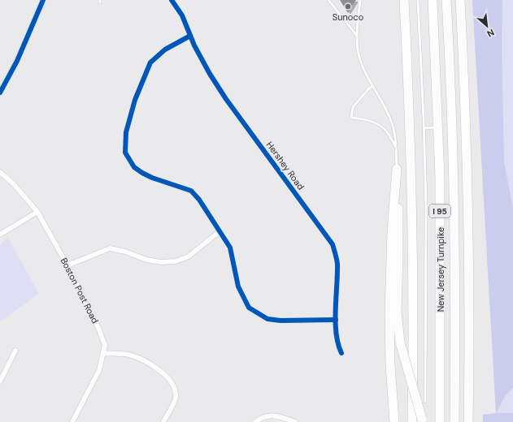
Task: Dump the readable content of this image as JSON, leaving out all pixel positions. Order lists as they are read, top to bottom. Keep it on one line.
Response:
{"streets":{"highway":["I 95","New Jersey Turnpike"],"street":["Hershey Road","Boston Post Road"]},"places":["Sunoco"],"north":"bottom right"}
